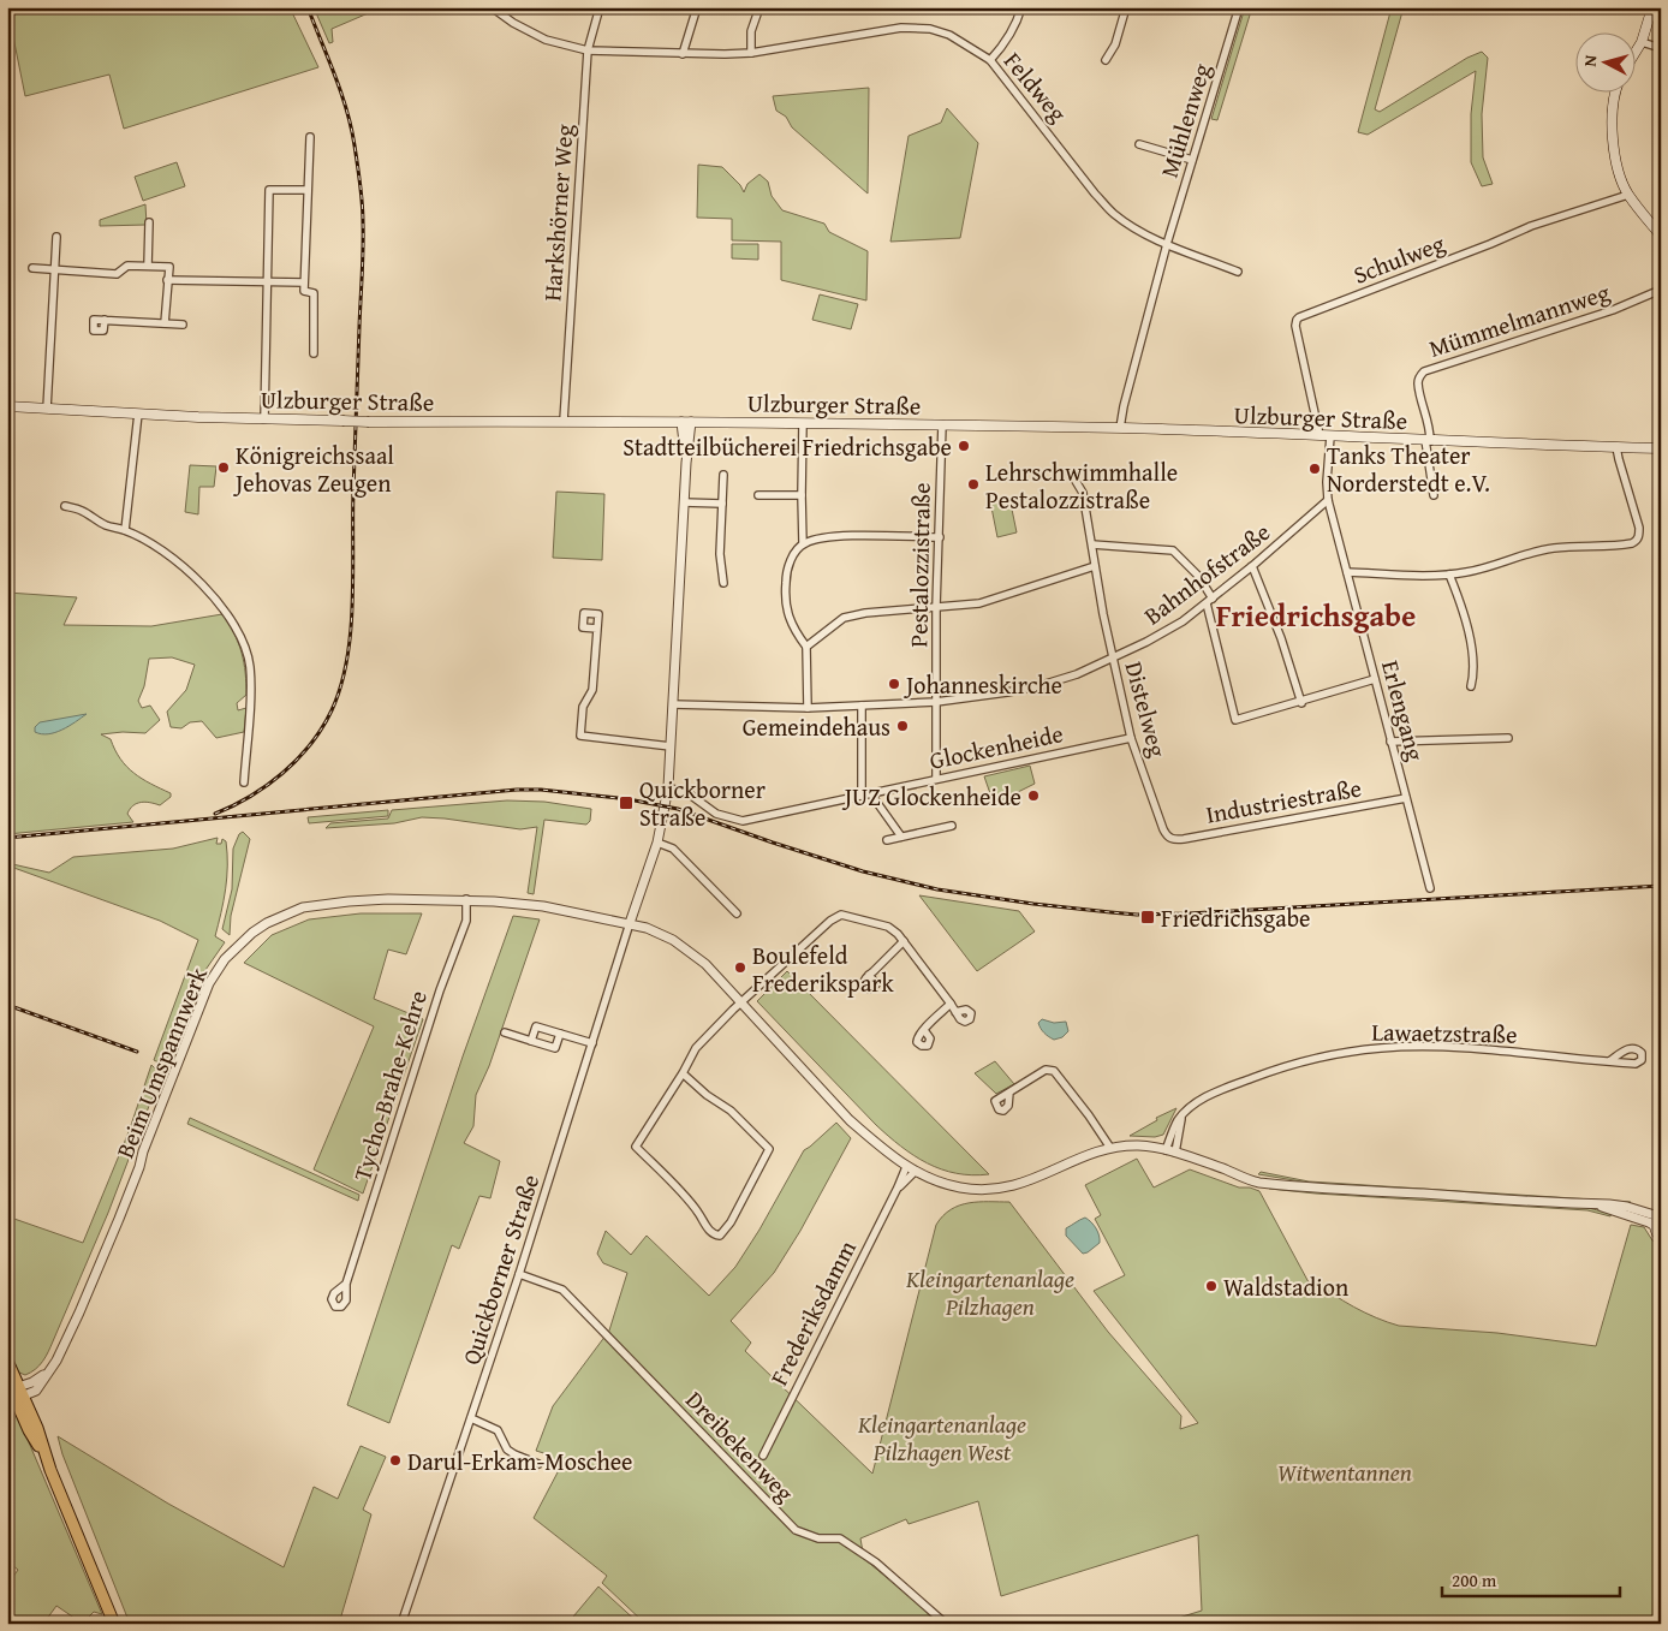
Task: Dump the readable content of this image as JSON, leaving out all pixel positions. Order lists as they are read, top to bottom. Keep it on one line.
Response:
{"streets":{"main road":["Ulzburger Straße"],"street":["Feldweg","Mühlenweg","Harkshörner Weg","Schulweg","Mümmelmannweg","Pestalozzistraße","Bahnhofstraße","Distelweg","Erlengang","Glockenheide","Industriestraße","Lawaetzstraße","Beim Umspannwerk","Tycho-Brahe-Kehre","Quickborner Straße","Frederiksdamm","Dreibekenweg"]},"crossings":[["Feldweg","Mühlenweg"],["Feldweg","Harkshörner Weg"],["Mühlenweg","Ulzburger Straße"],["Harkshörner Weg","Ulzburger Straße"],["Schulweg","Ulzburger Straße"],["Mümmelmannweg","Ulzburger Straße"],["Ulzburger Straße","Pestalozzistraße"],["Ulzburger Straße","Erlengang"],["Ulzburger Straße","Quickborner Straße"],["Pestalozzistraße","Bahnhofstraße"],["Pestalozzistraße","Glockenheide"],["Bahnhofstraße","Distelweg"],["Bahnhofstraße","Erlengang"],["Bahnhofstraße","Quickborner Straße"],["Distelweg","Glockenheide"],["Distelweg","Industriestraße"],["Erlengang","Industriestraße"],["Glockenheide","Quickborner Straße"],["Beim Umspannwerk","Tycho-Brahe-Kehre"],["Beim Umspannwerk","Quickborner Straße"],["Quickborner Straße","Dreibekenweg"]],"districts":["Friedrichsgabe"],"parks":["Kleingartenanlage Pilzhagen","Kleingartenanlage Pilzhagen West","Witwentannen"],"places":{"other":["Stadtteilbücherei Friedrichsgabe","Königreichssaal Jehovas Zeugen","Tanks Theater Norderstedt e.V.","Lehrschwimmhalle Pestalozzistraße","Johanneskirche","Gemeindehaus","JUZ Glockenheide","Boulefeld Frederikspark","Waldstadion","Darul-Erkam-Moschee"],"transit":["Quickborner Straße","Friedrichsgabe"]},"scale_bar":"200 m","north":"left"}
